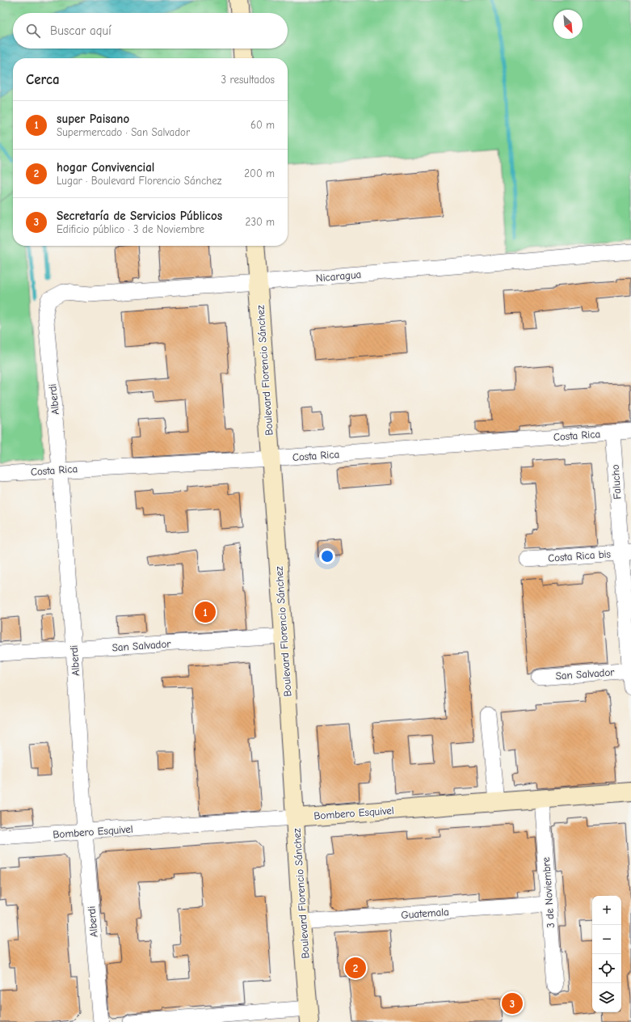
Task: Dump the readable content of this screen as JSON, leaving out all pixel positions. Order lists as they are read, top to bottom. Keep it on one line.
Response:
{"streets":{"main road":["Boulevard Florencio Sánchez","Bombero Esquivel"],"street":["Nicaragua","Alberdi","Costa Rica","Falucho","Costa Rica bis","San Salvador","3 de Noviembre","Guatemala"]},"crossings":[["Nicaragua","Boulevard Florencio Sánchez"],["Nicaragua","Alberdi"],["Boulevard Florencio Sánchez","Costa Rica"],["Boulevard Florencio Sánchez","San Salvador"],["Boulevard Florencio Sánchez","Bombero Esquivel"],["Boulevard Florencio Sánchez","Guatemala"],["Alberdi","Costa Rica"],["Alberdi","San Salvador"],["Alberdi","Bombero Esquivel"],["Costa Rica","Falucho"],["Falucho","Costa Rica bis"],["Falucho","San Salvador"],["Bombero Esquivel","3 de Noviembre"],["3 de Noviembre","Guatemala"]],"north":"bottom right","page":{"search":"Buscar aquí","heading":["Cerca","3 resultados"],"list":[{"mark":"1","name":"super Paisano","note":"Supermercado · San Salvador","value":"60 m"},{"mark":"2","name":"hogar Convivencial","note":"Lugar · Boulevard Florencio Sánchez","value":"200 m"},{"mark":"3","name":"Secretaría de Servicios Públicos","note":"Edificio público · 3 de Noviembre","value":"230 m"}],"pins":["1","2","3"],"map_buttons":["+","−"]}}
